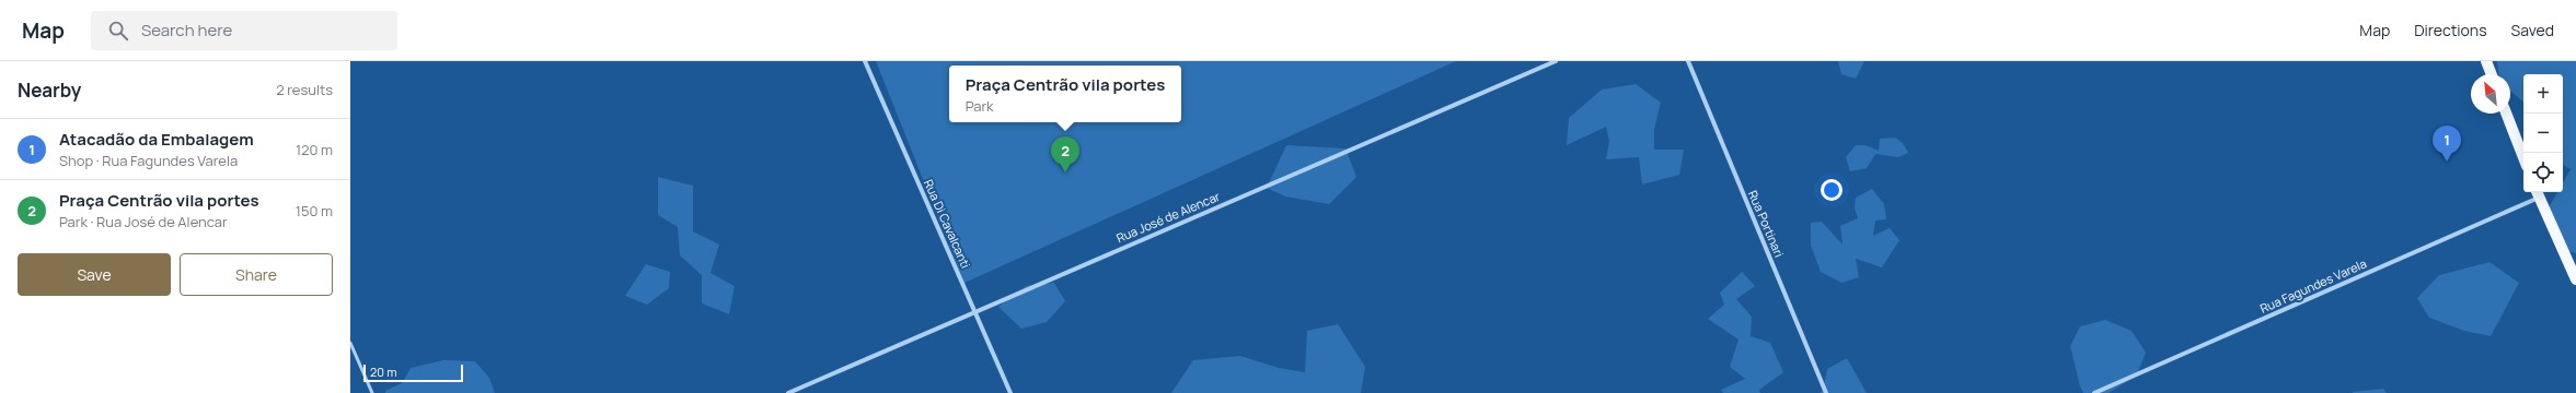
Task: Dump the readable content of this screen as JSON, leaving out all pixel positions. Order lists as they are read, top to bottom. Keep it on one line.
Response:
{"streets":{"street":["Rua José de Alencar","Rua Di Cavalcanti","Rua Portinari","Rua Fagundes Varela"]},"crossings":[["Rua José de Alencar","Rua Di Cavalcanti"]],"scale_bar":"20 m","north":"top left","page":{"header":"Map","search":"Search here","nav":["Map","Directions","Saved"],"heading":["Nearby","2 results"],"popup":["Praça Centrão vila portes","Park"],"map_buttons":["+","−"],"list":[{"mark":"1","name":"Atacadão da Embalagem","note":"Shop · Rua Fagundes Varela","value":"120 m"},{"mark":"2","name":"Praça Centrão vila portes","note":"Park · Rua José de Alencar","value":"150 m"}],"pins":["1","2"],"buttons":["Save","Share"],"scale":"20 m"}}
